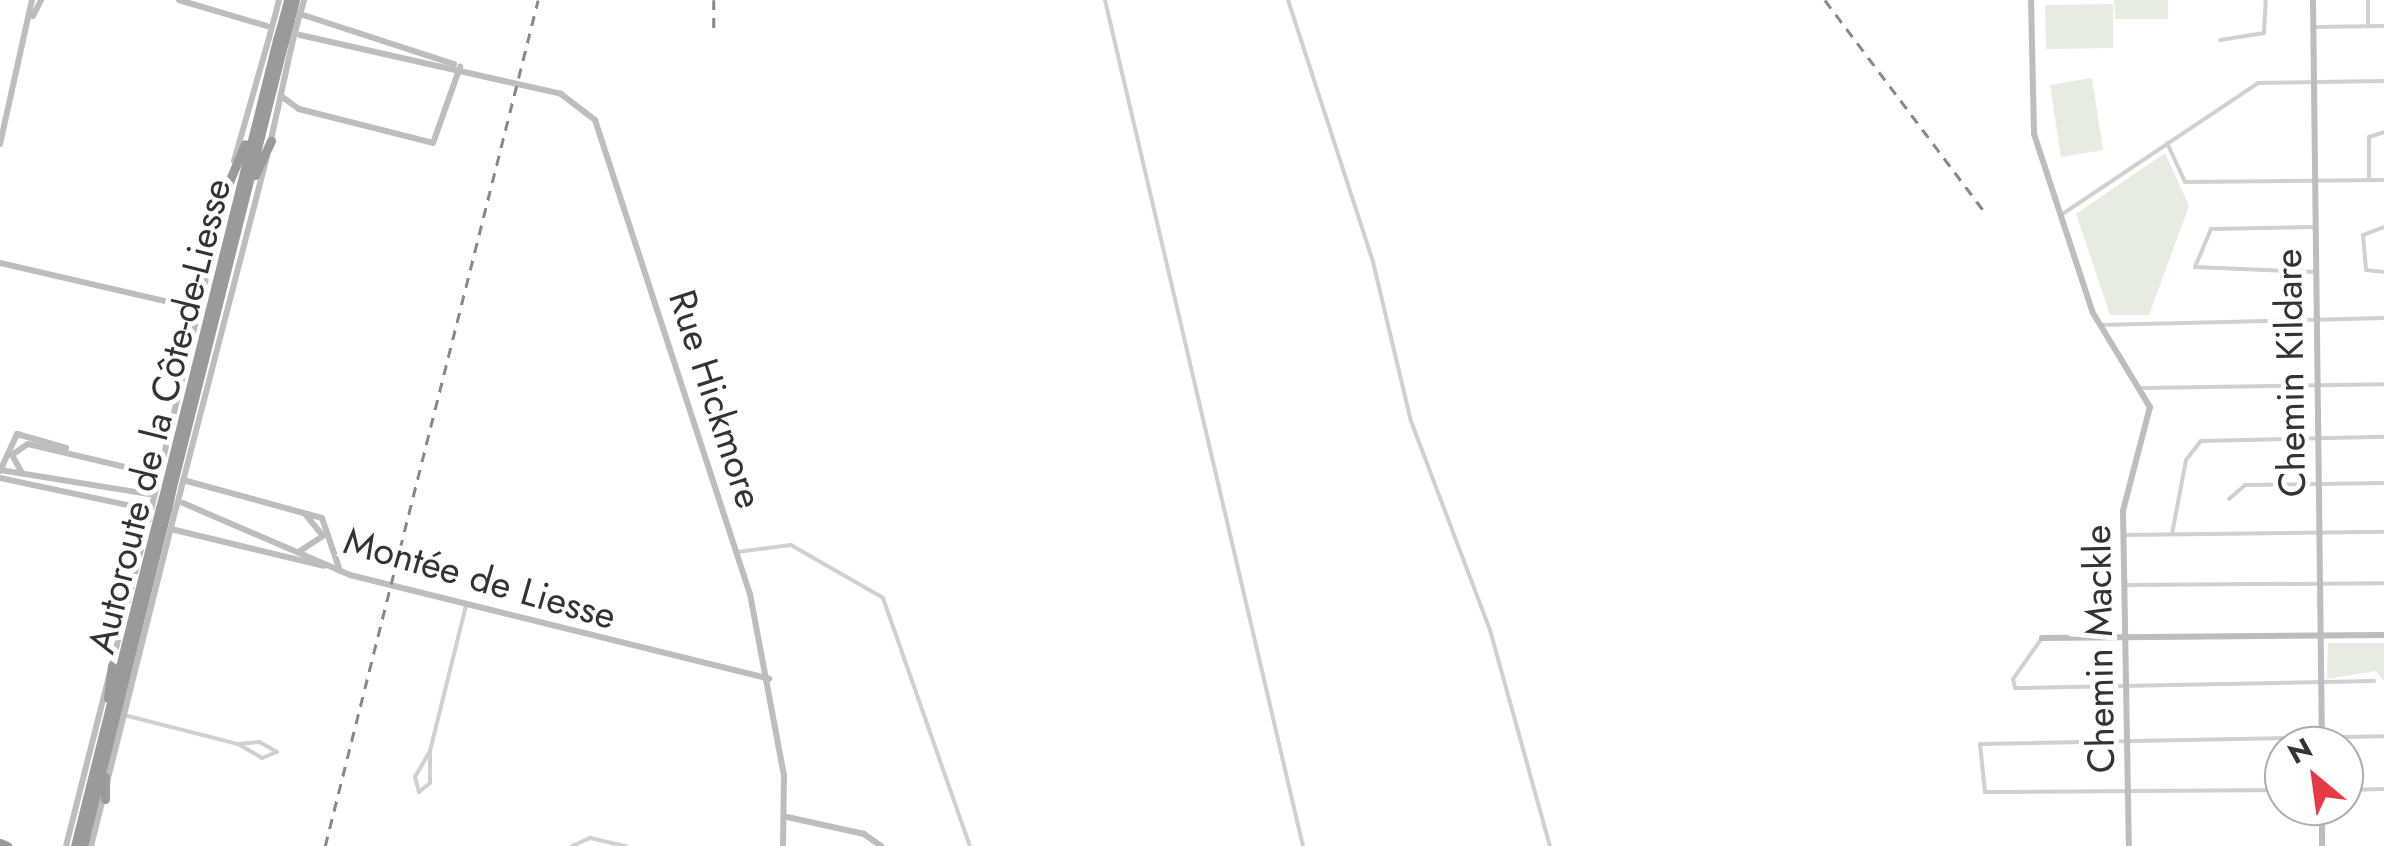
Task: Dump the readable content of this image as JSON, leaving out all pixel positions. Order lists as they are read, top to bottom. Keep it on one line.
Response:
{"streets":{"highway":["Autoroute de la Côte-de-Liesse"],"street":["Chemin Kildare","Rue Hickmore","Montée de Liesse","Chemin Mackle"]},"crossings":[["Rue Hickmore","Montée de Liesse"]],"north":"top left"}
